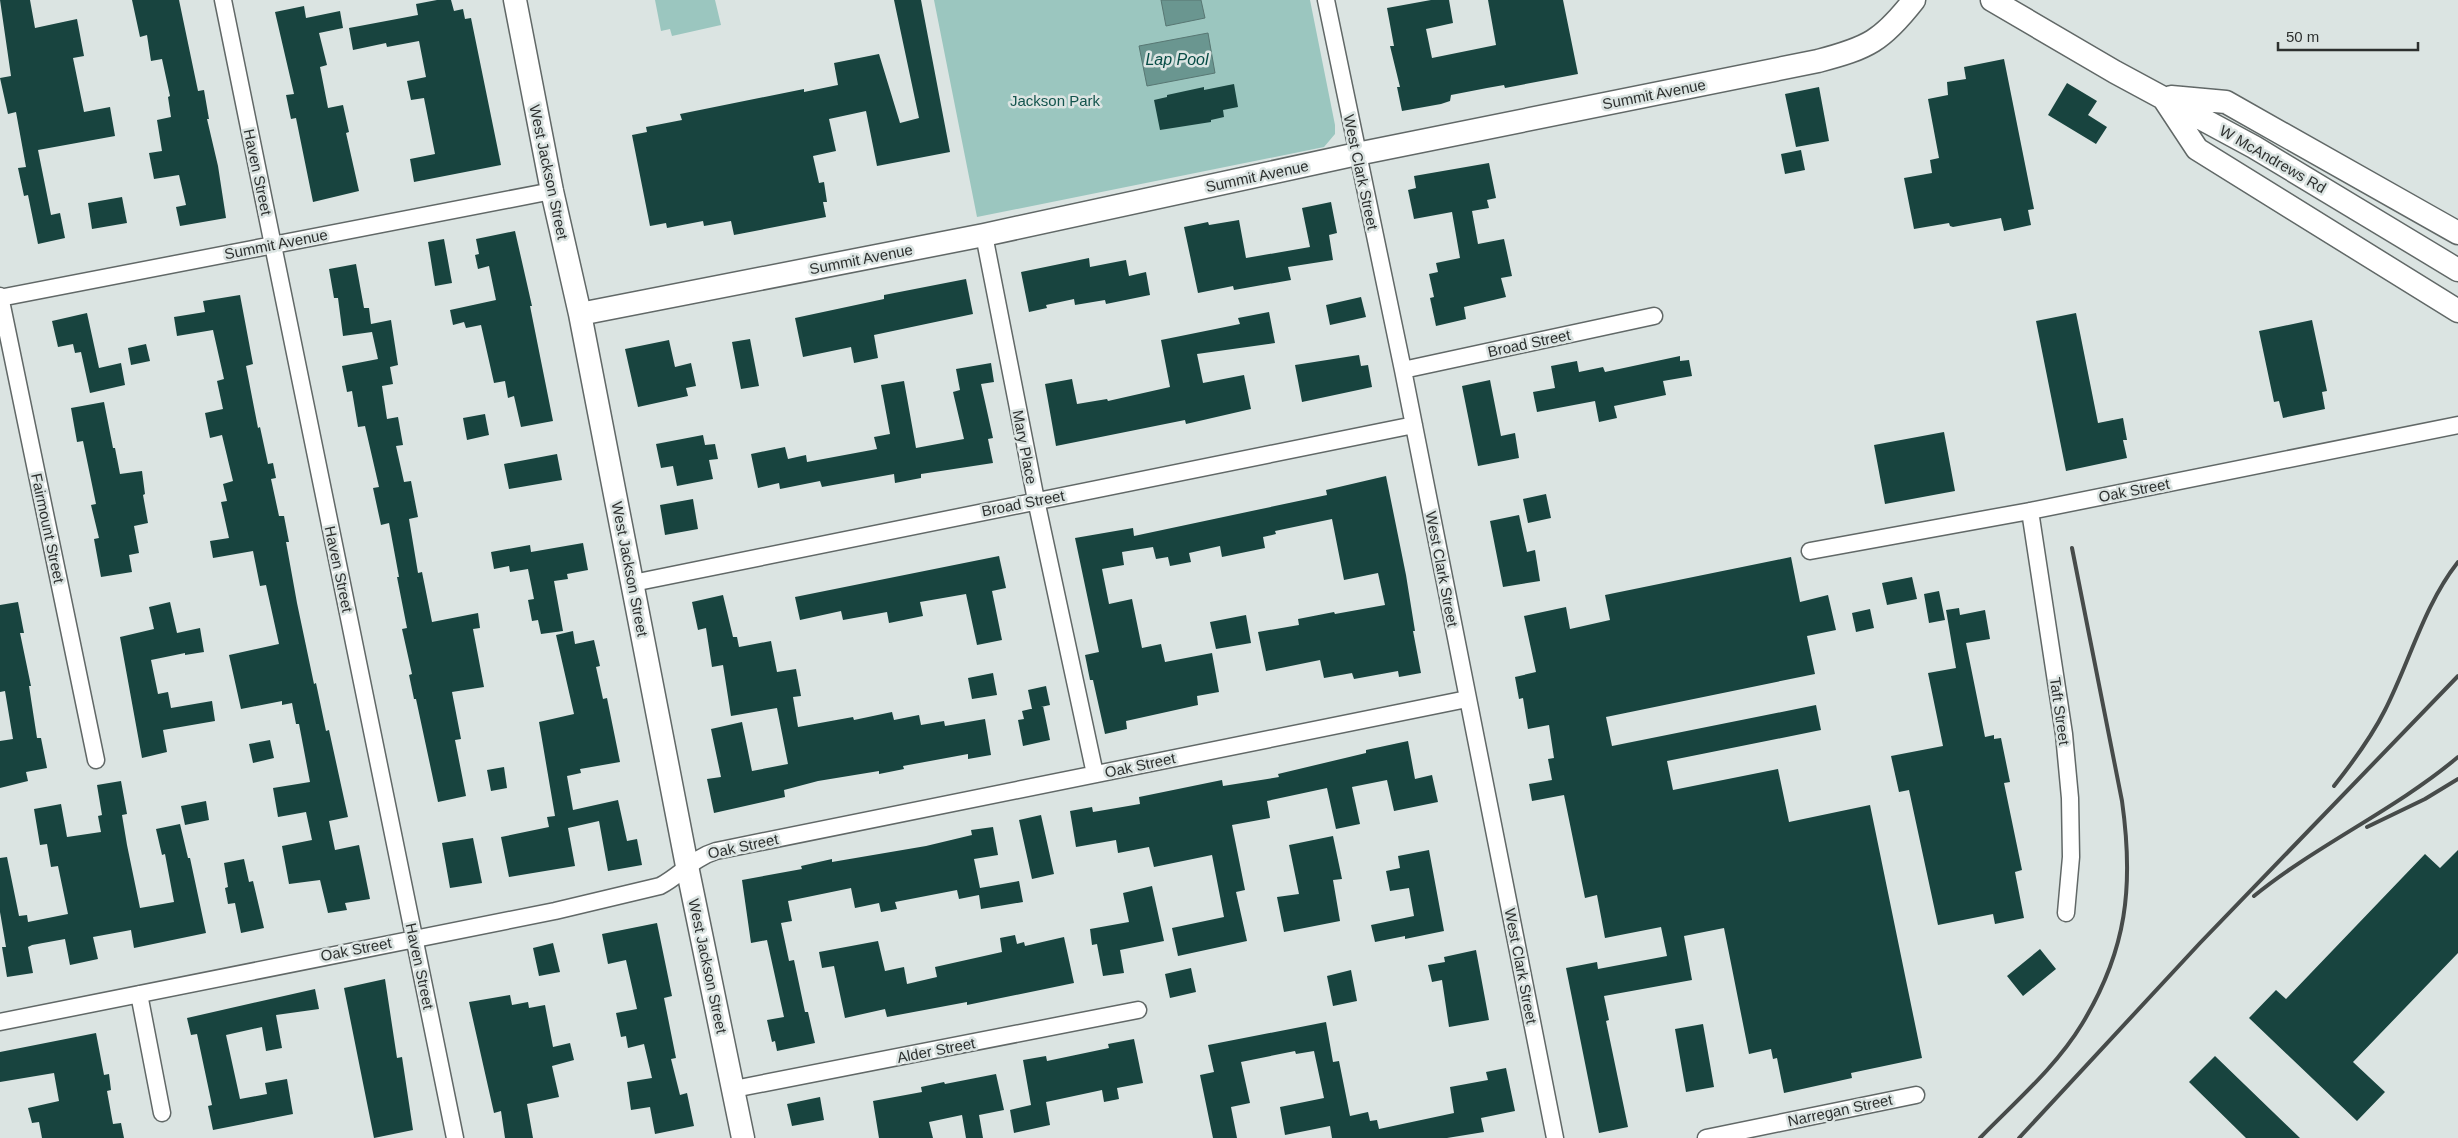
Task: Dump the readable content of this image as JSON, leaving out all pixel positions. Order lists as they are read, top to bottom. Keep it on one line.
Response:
{"streets":{"street":["Summit Avenue","W McAndrews Rd","Haven Street","West Jackson Street","West Clark Street","Broad Street","Mary Place","Oak Street","Fairmount Street","Taft Street","Alder Street","Narregan Street"]},"crossings":[["Summit Avenue","Haven Street"],["Summit Avenue","West Jackson Street"],["Summit Avenue","West Clark Street"],["Summit Avenue","Mary Place"],["Summit Avenue","Fairmount Street"],["Haven Street","Oak Street"],["West Jackson Street","Broad Street"],["West Jackson Street","Oak Street"],["West Jackson Street","Alder Street"],["West Clark Street","Broad Street"],["West Clark Street","Oak Street"],["Broad Street","Mary Place"],["Mary Place","Oak Street"],["Oak Street","Taft Street"]],"water":["Lap Pool"],"parks":["Jackson Park"],"scale_bar":"50 m"}
